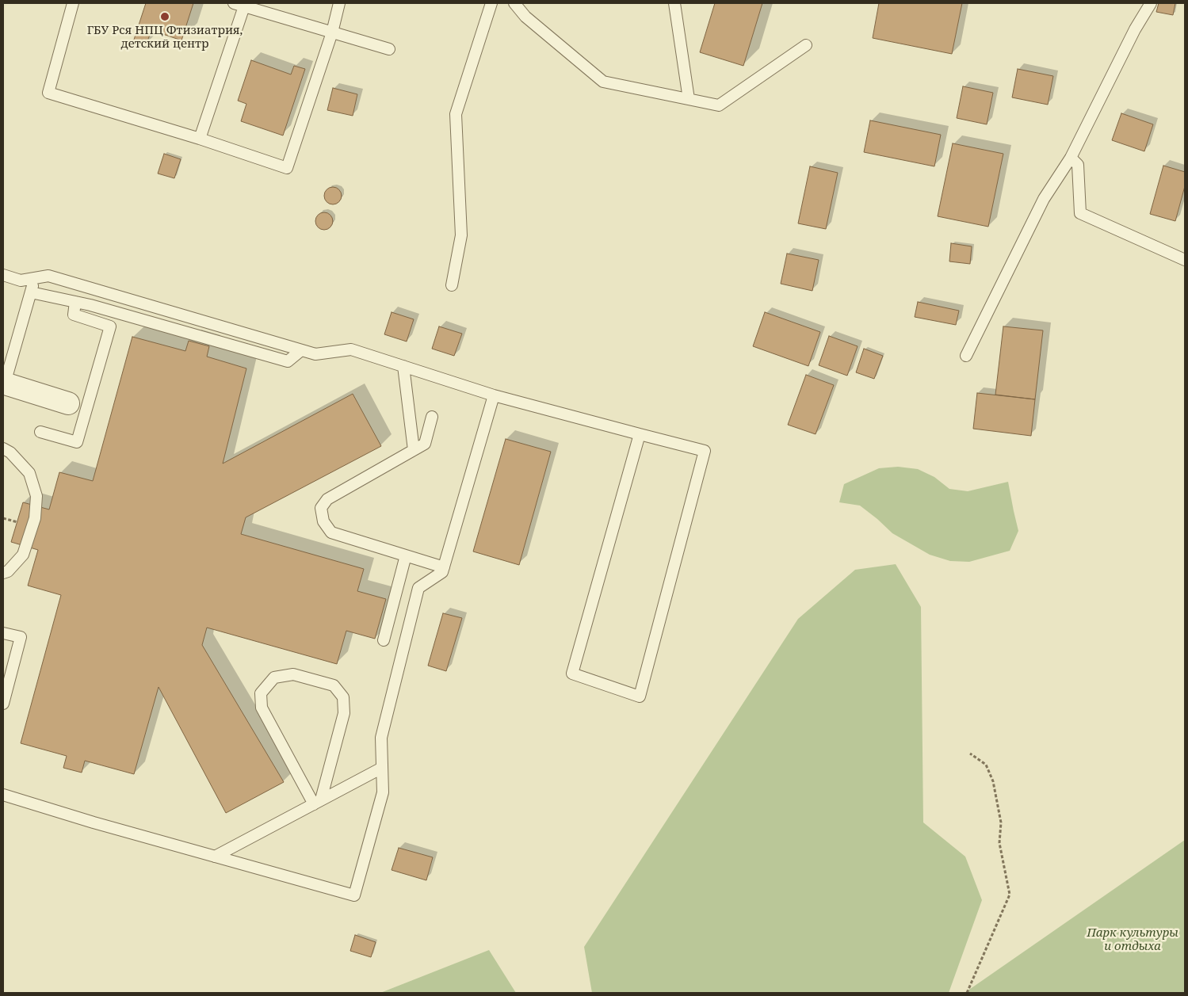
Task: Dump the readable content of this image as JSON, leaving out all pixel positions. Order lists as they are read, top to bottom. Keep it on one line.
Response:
{"parks":["Парк культуры и отдыха"],"places":["ГБУ Рся НПЦ Фтизиатрия, детский центр"]}
